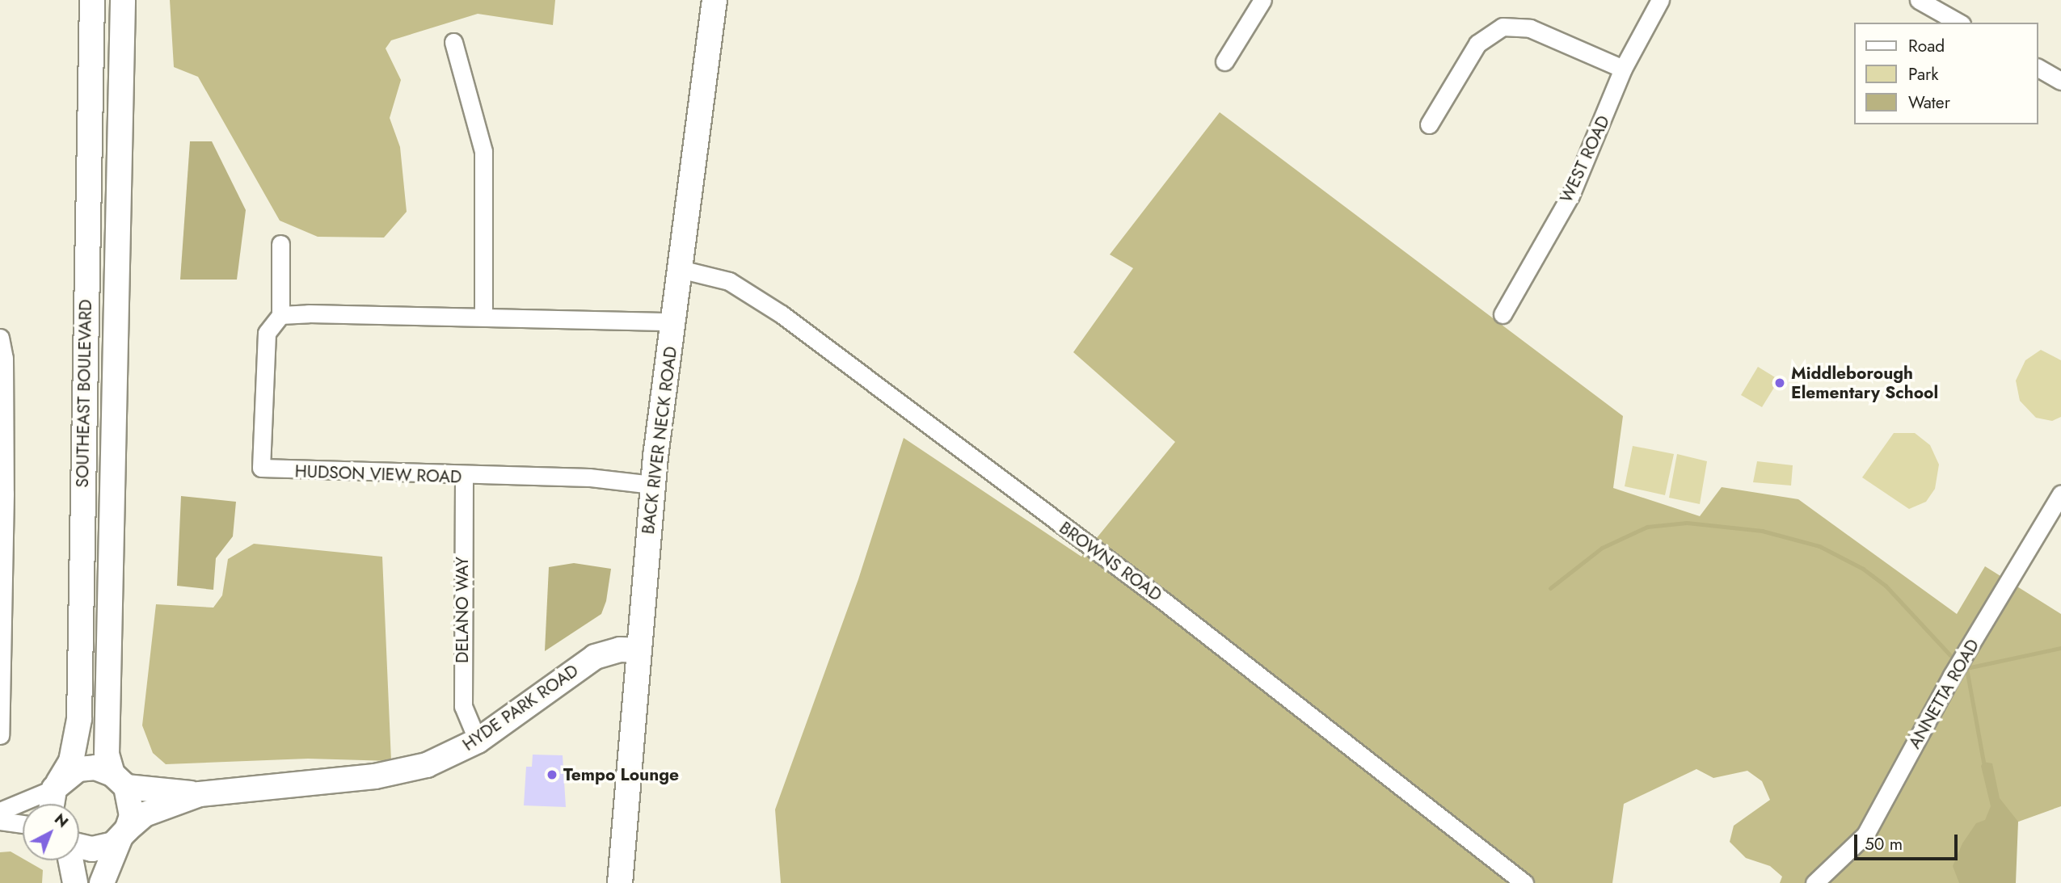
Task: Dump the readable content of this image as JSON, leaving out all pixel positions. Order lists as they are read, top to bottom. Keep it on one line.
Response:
{"streets":{"main road":["SOUTHEAST BOULEVARD","BACK RIVER NECK ROAD","HYDE PARK ROAD"],"street":["WEST ROAD","HUDSON VIEW ROAD","BROWNS ROAD","DELANO WAY","ANNETTA ROAD"]},"crossings":[["SOUTHEAST BOULEVARD","HYDE PARK ROAD"],["BACK RIVER NECK ROAD","HUDSON VIEW ROAD"],["BACK RIVER NECK ROAD","BROWNS ROAD"],["BACK RIVER NECK ROAD","HYDE PARK ROAD"],["HUDSON VIEW ROAD","DELANO WAY"],["DELANO WAY","HYDE PARK ROAD"]],"places":["Middleborough Elementary School","Tempo Lounge"],"legend":["Road","Park","Water"],"scale_bar":"50 m","north":"top right"}
